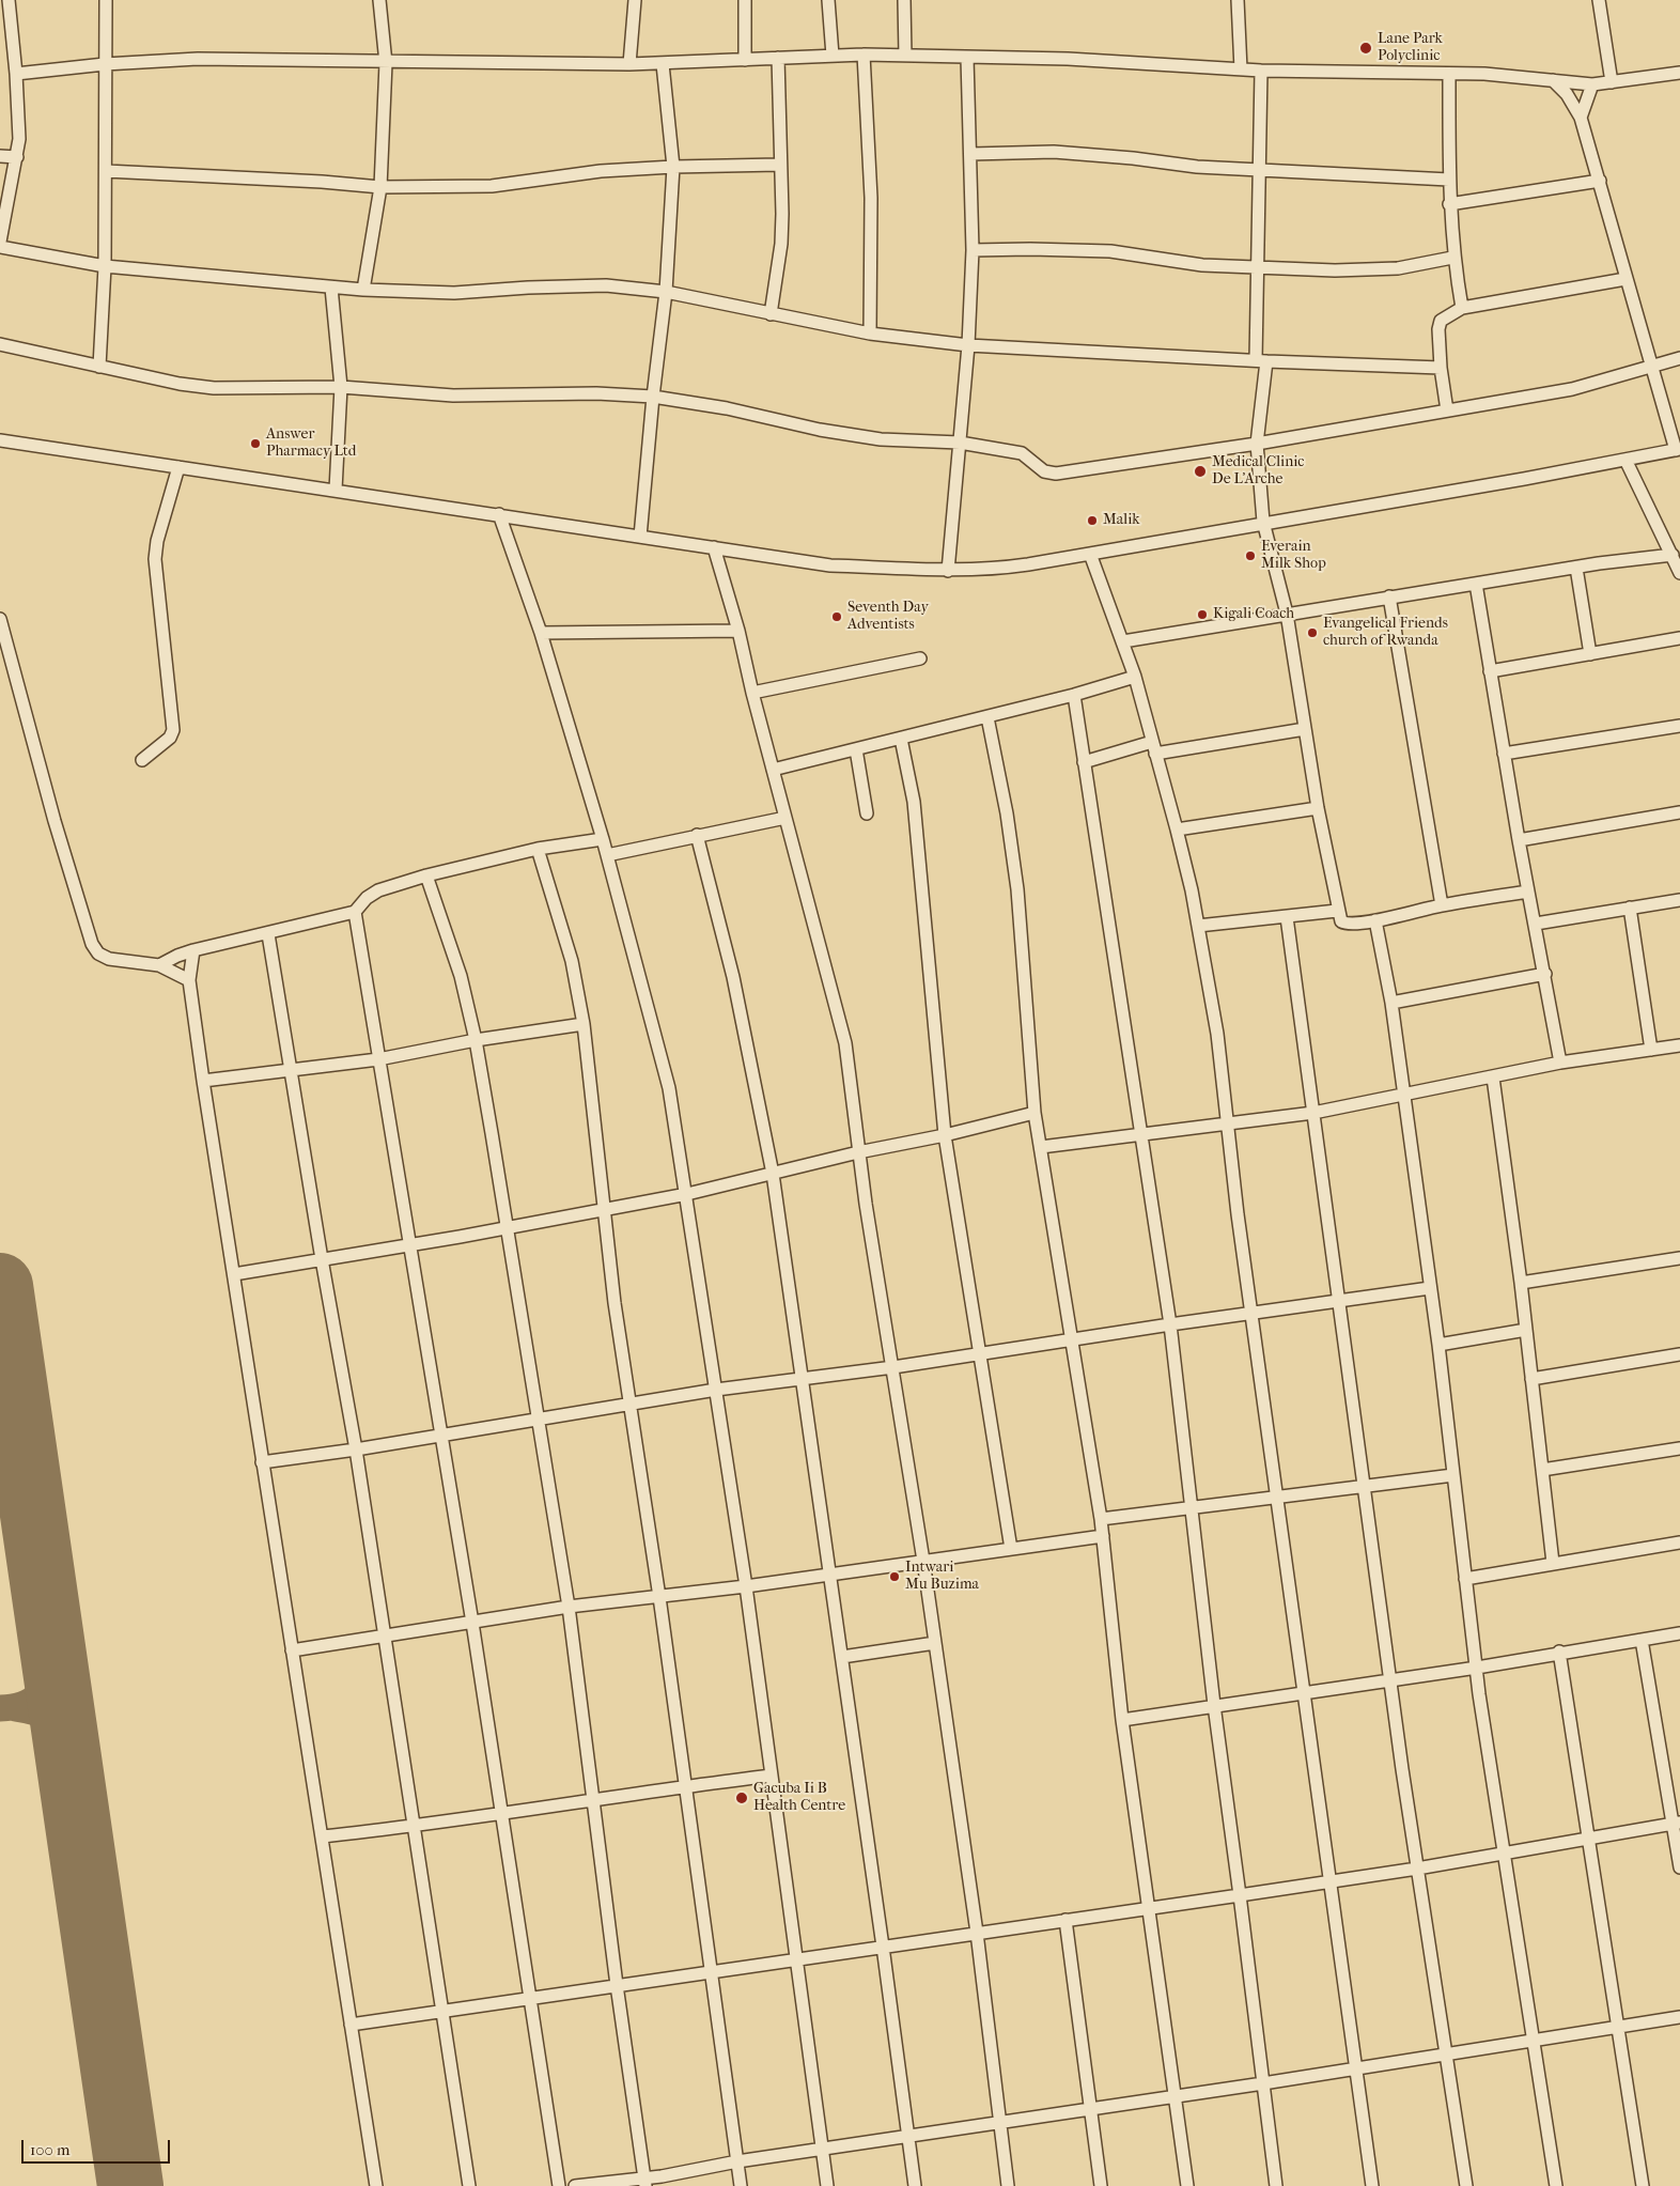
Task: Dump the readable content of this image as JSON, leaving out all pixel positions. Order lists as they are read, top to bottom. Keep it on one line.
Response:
{"places":["Lane Park Polyclinic","Answer Pharmacy Ltd","Medical Clinic De L'Arche","Malik","Everain Milk Shop","Kigali Coach","Seventh Day Adventists","Evangelical Friends church of Rwanda","Intwari Mu Buzima","Gacuba Ii B Health Centre"],"scale_bar":"100 m"}
